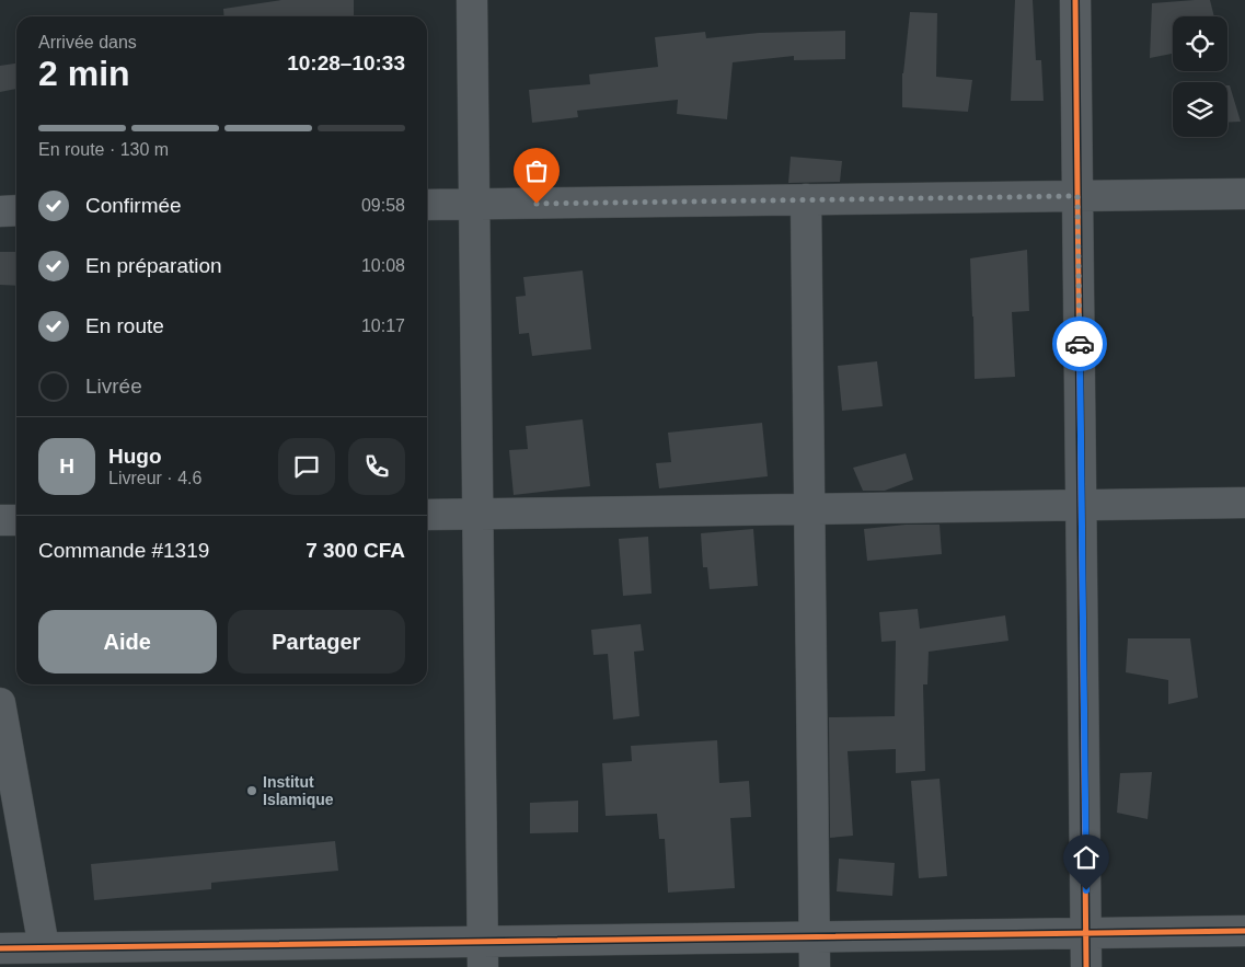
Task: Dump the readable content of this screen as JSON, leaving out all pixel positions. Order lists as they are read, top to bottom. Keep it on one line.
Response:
{"places":["Institut Islamique"],"page":{"heading":["2 min","Arrivée dans","10:28–10:33"],"panel":["Hugo","Livreur · 4.6","Commande #1319","7 300 CFA"],"bar":"En route · 130 m","list":[["Confirmée","09:58"],["En préparation","10:08"],["En route","10:17"],"Livrée"],"round":"H","buttons":["Aide","Partager"]}}
